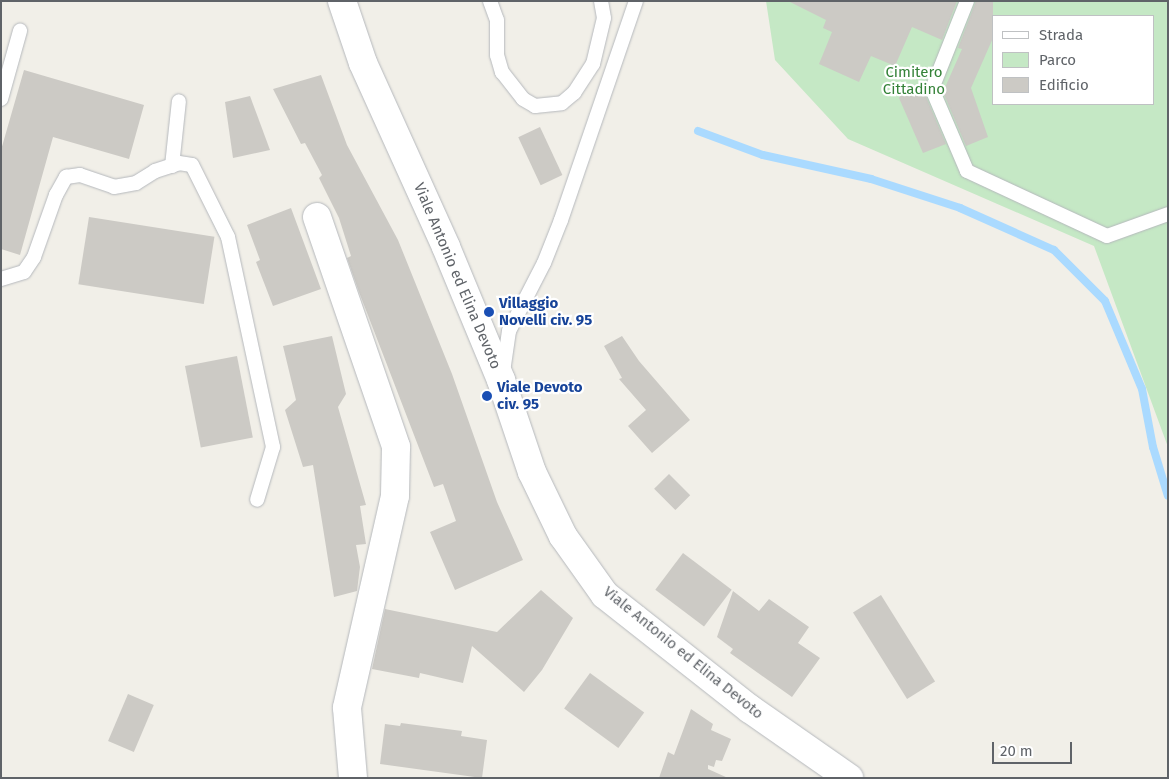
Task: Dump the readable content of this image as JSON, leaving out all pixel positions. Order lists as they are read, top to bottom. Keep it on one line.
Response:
{"streets":{"street":["Viale Antonio ed Elina Devoto"]},"parks":["Cimitero Cittadino"],"places":["Villaggio Novelli civ. 95","Viale Devoto civ. 95"],"legend":["Strada","Parco","Edificio"],"scale_bar":"20 m"}
